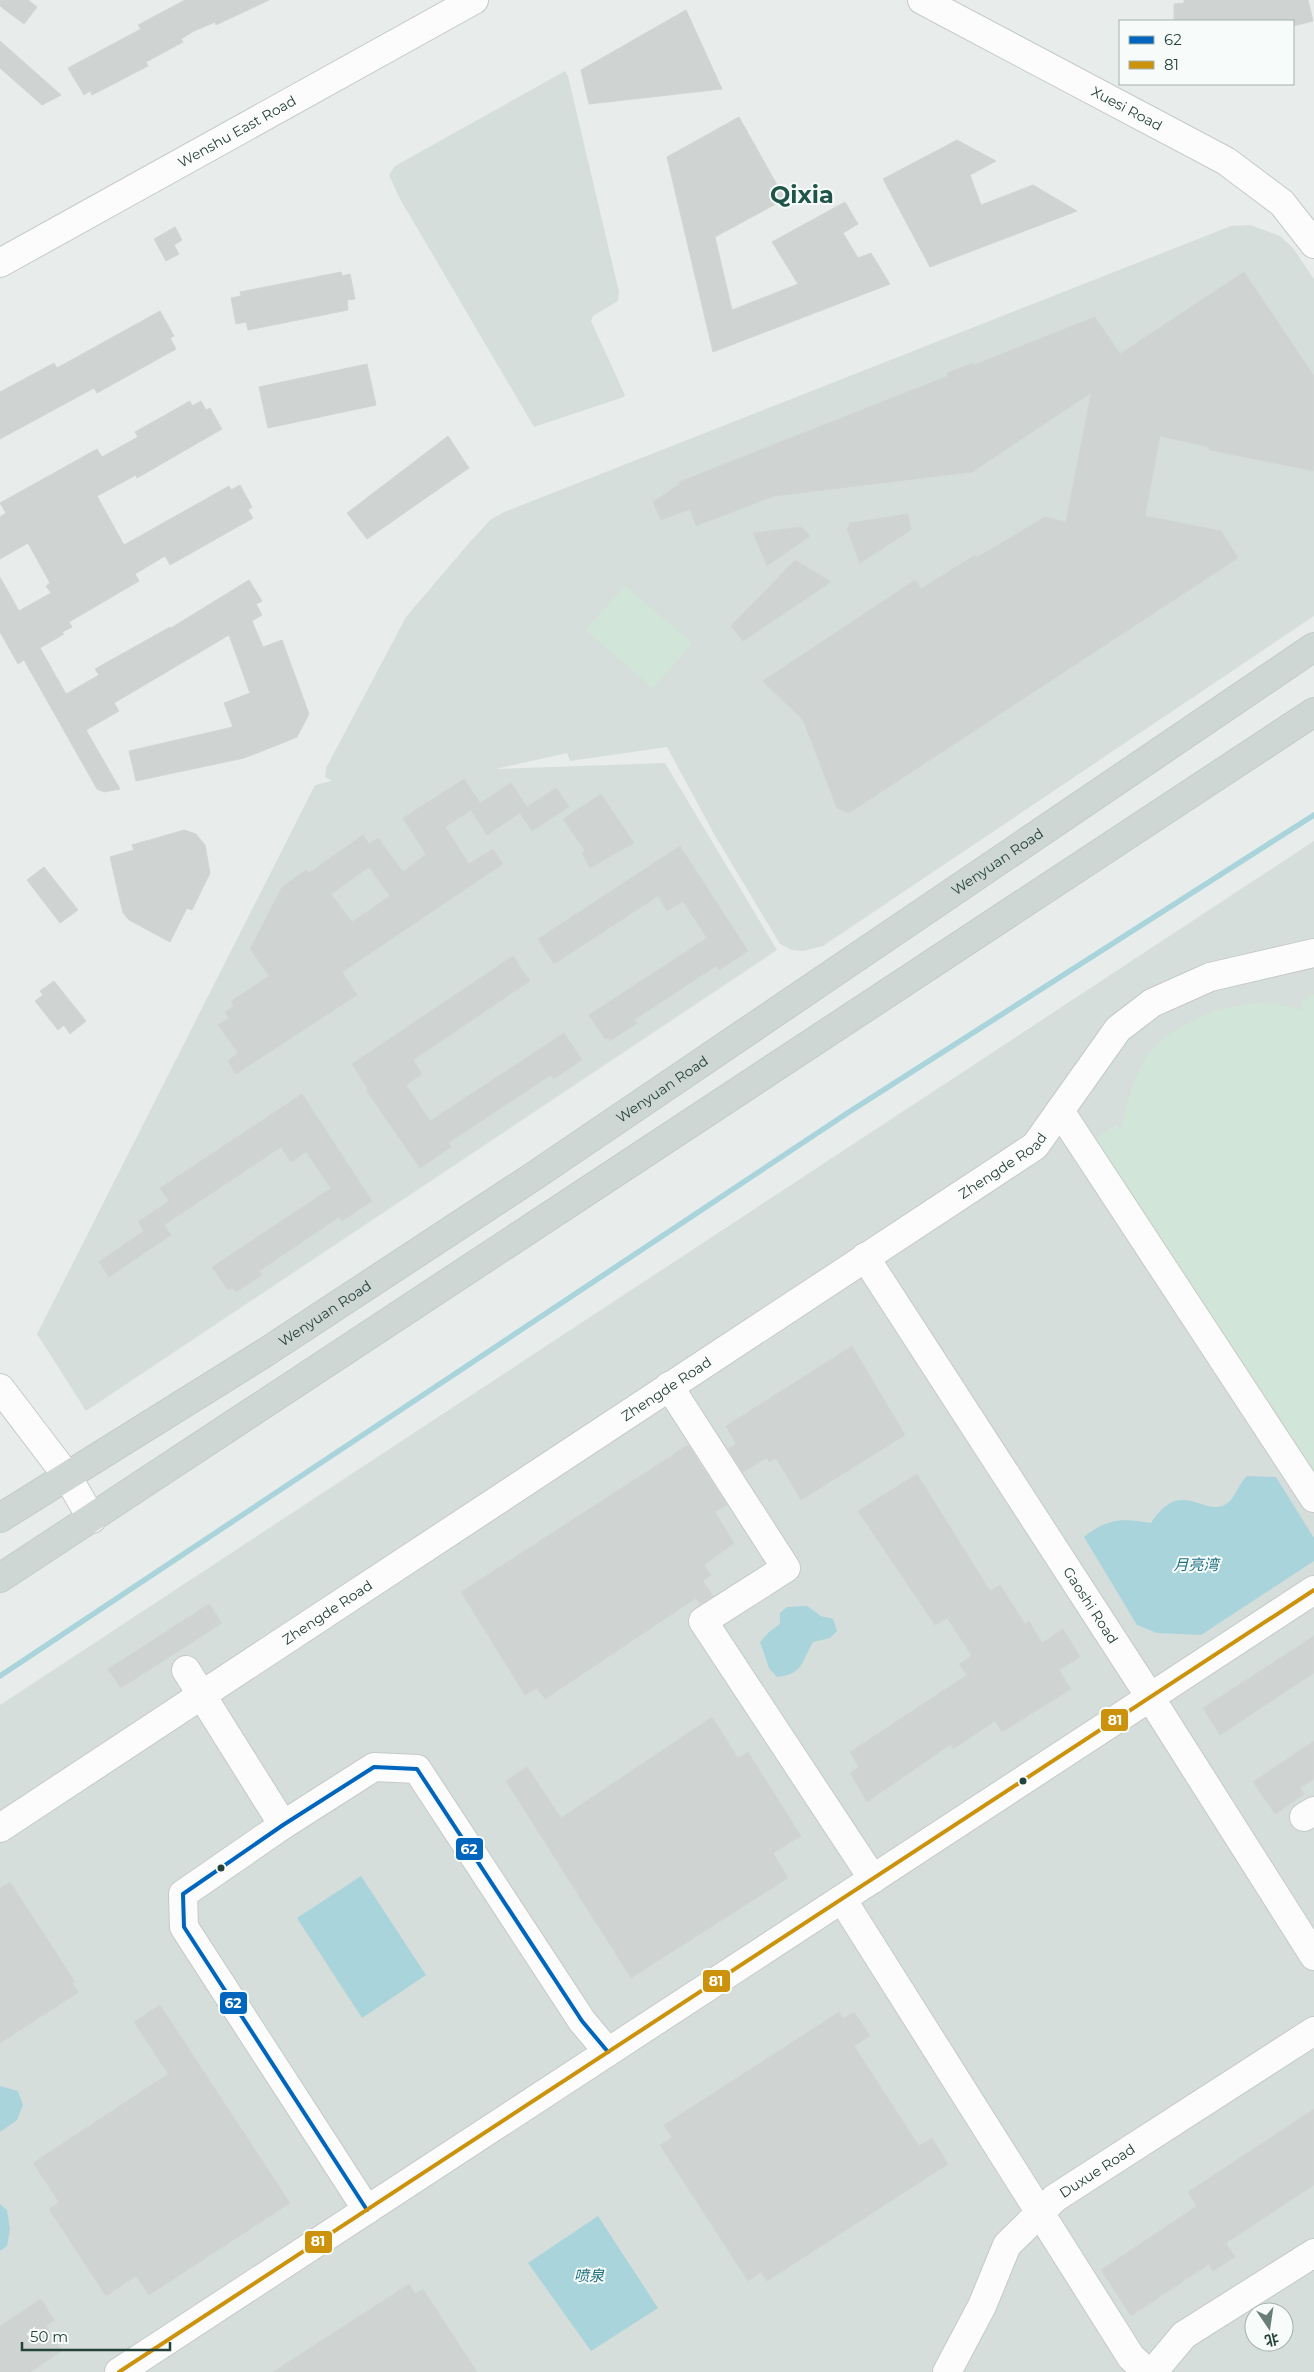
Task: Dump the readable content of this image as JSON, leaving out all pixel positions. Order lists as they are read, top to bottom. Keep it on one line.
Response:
{"streets":{"main road":["Wenyuan Road"],"street":["Xuesi Road","Wenshu East Road","Zhengde Road","Gaoshi Road","Duxue Road"]},"crossings":[["Zhengde Road","Gaoshi Road"]],"districts":["Qixia"],"water":["月亮湾","喷泉"],"lines":["transit line 81","transit line 62"],"legend":["62","81"],"scale_bar":"50 m","north":"bottom"}
